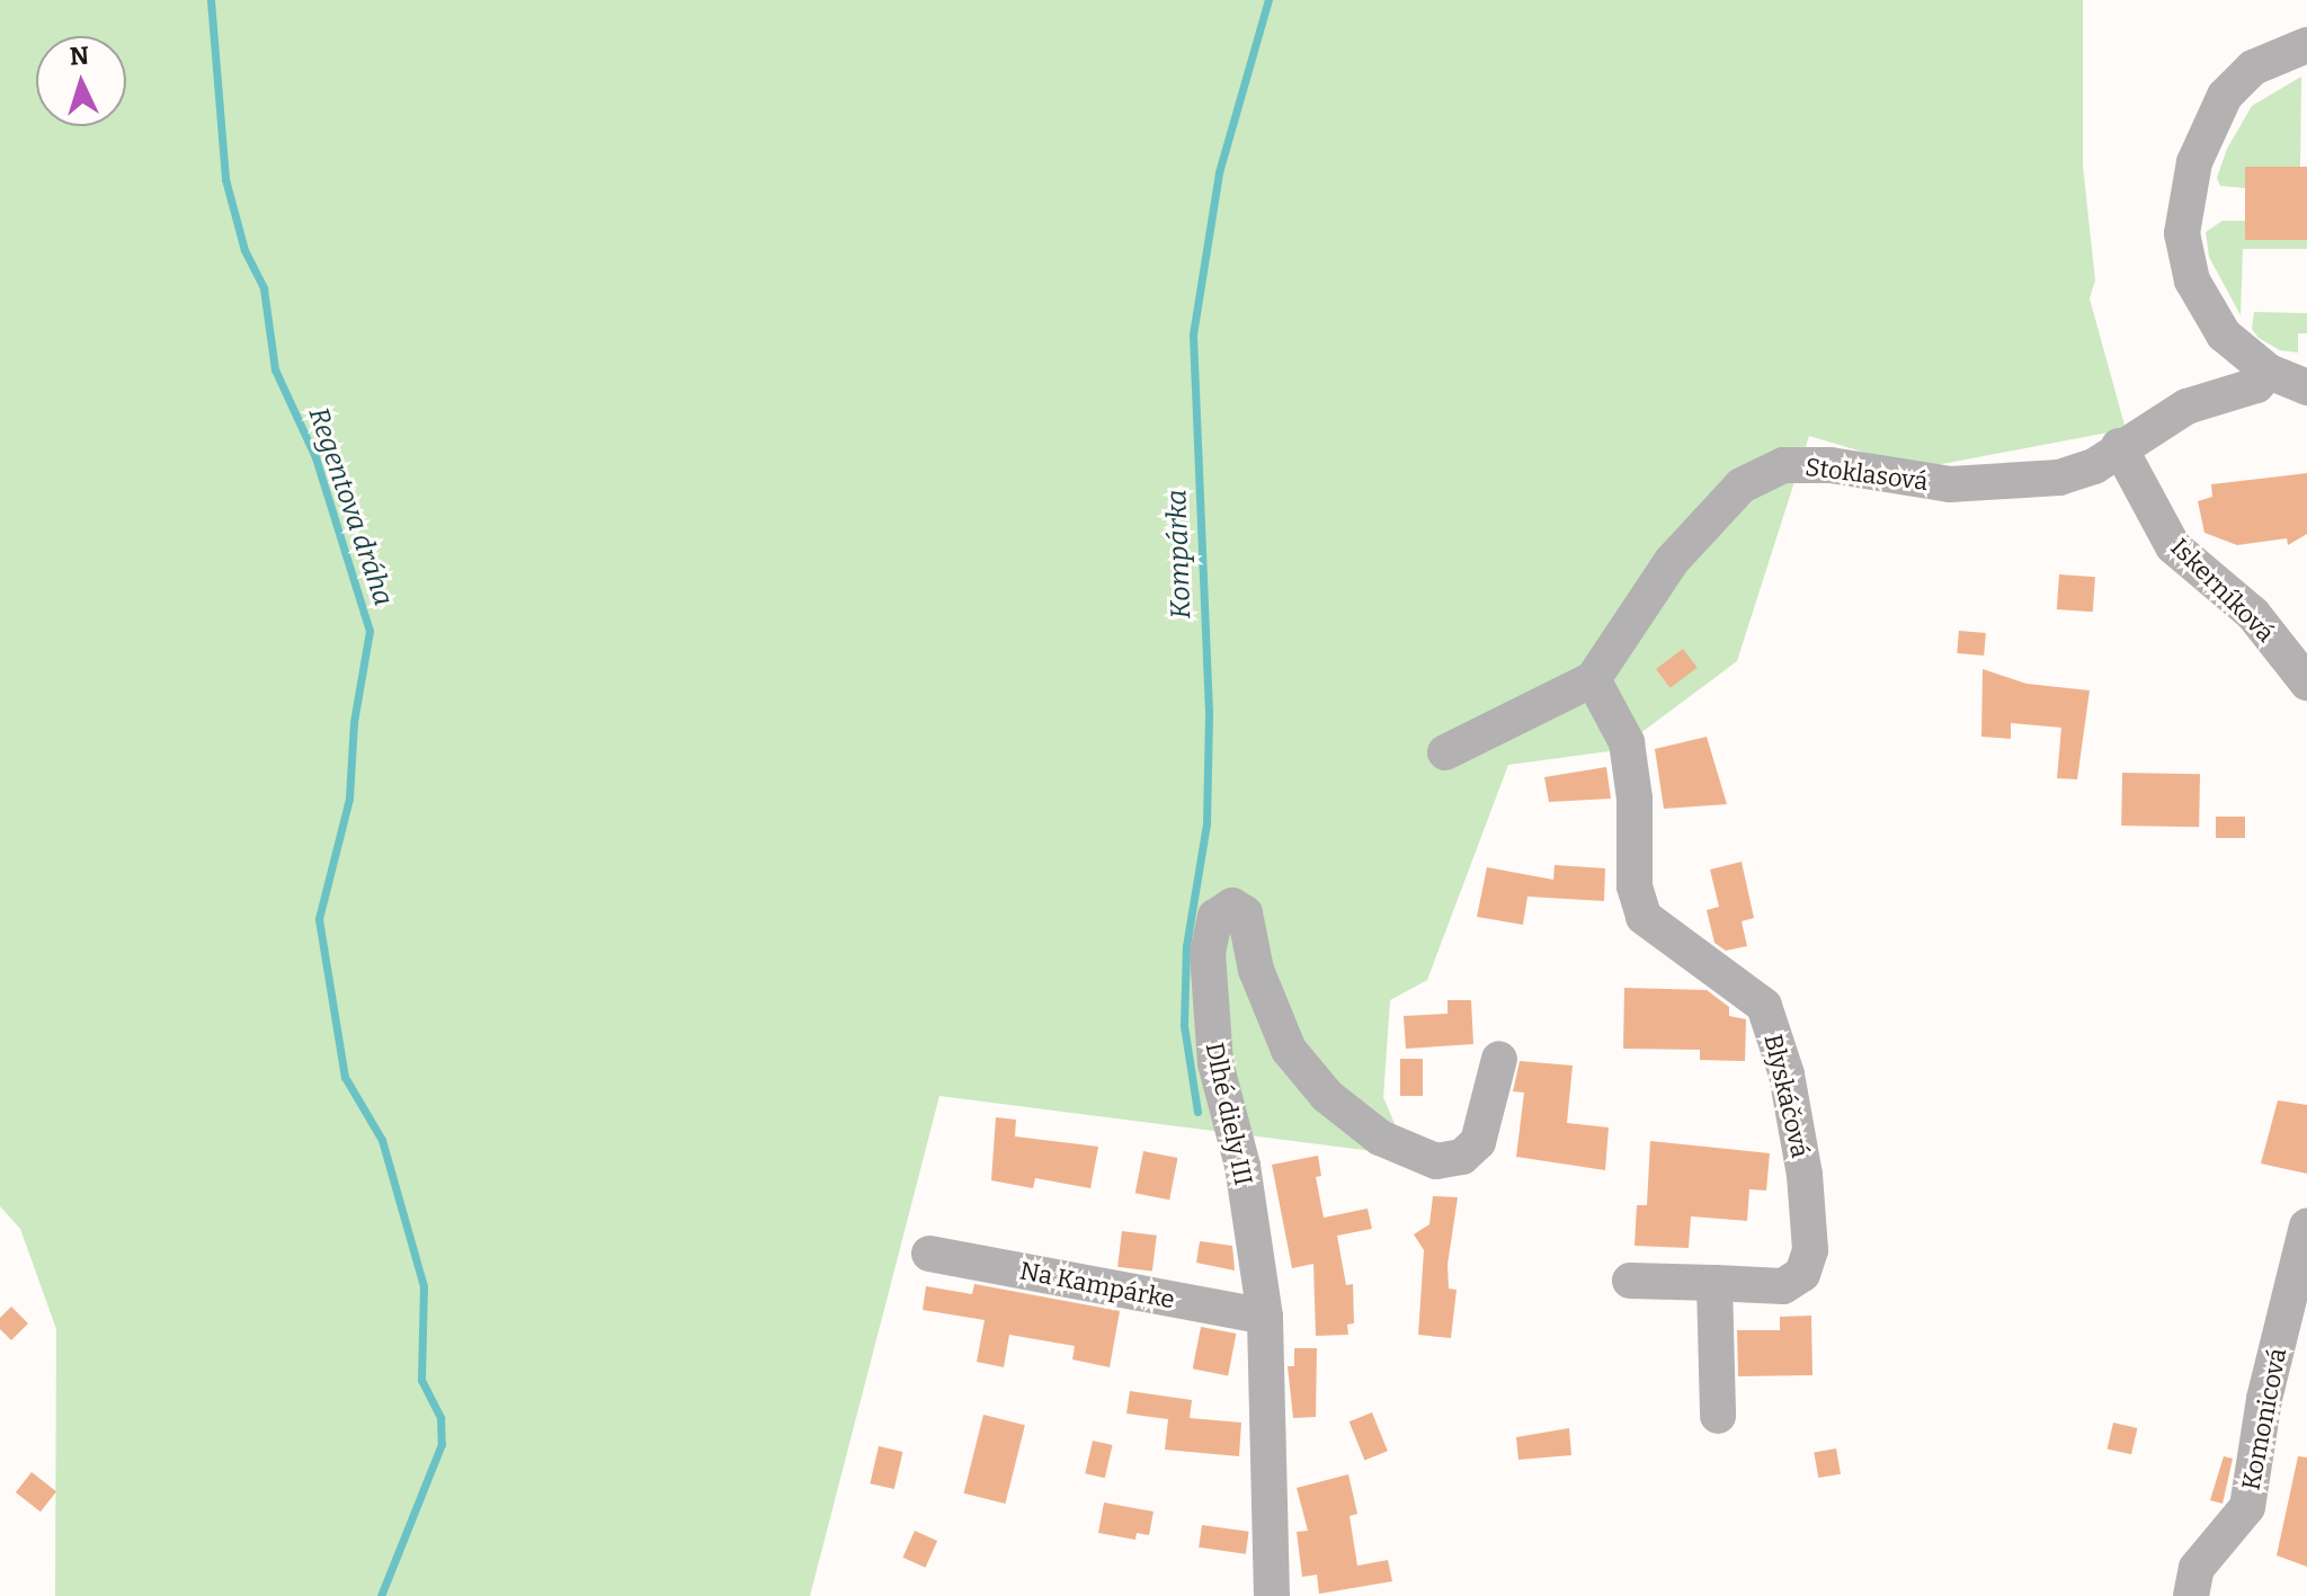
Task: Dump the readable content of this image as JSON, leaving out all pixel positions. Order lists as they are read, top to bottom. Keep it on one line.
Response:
{"streets":{"street":["Stoklasová","Iskerníková","Blyskáčová","Dlhé diely III","Na Kampárke","Komonicová"]},"crossings":[["Stoklasová","Iskerníková"],["Stoklasová","Blyskáčová"],["Dlhé diely III","Na Kampárke"]],"water":["Regentova dráha","Kompárka"],"north":"top"}
